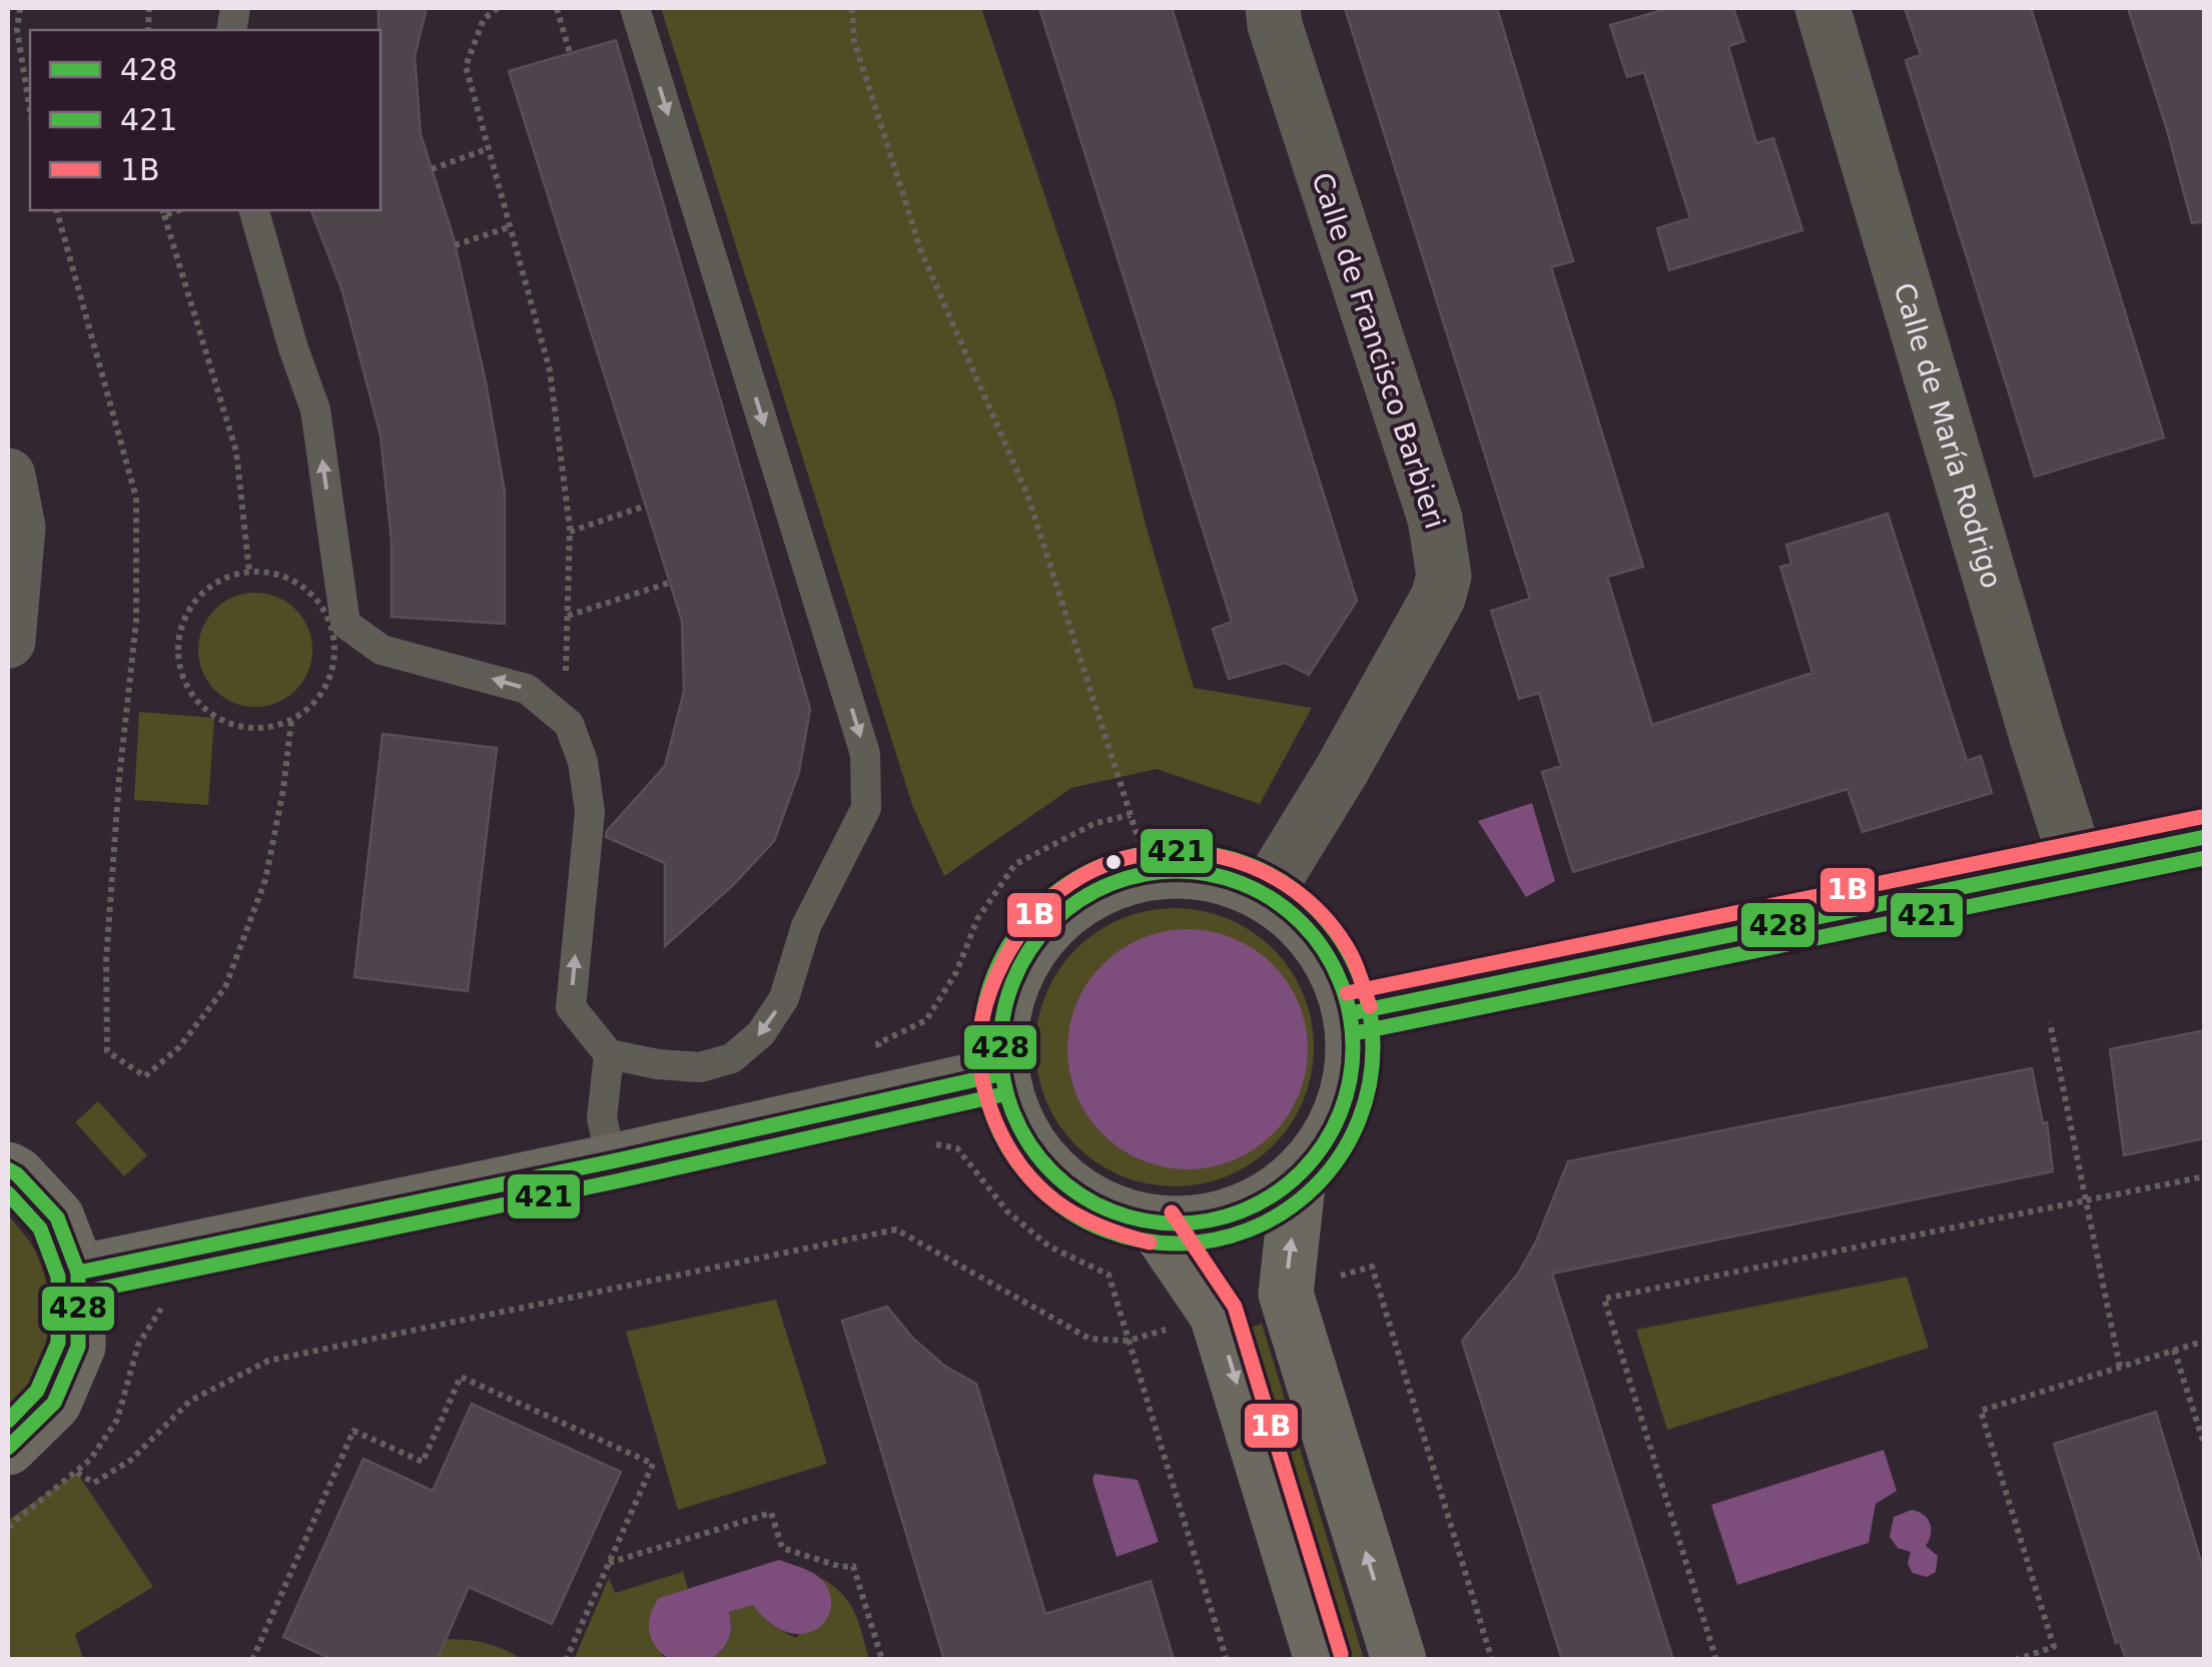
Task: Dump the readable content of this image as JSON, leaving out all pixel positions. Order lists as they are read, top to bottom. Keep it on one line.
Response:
{"streets":{"street":["Calle de Francisco Barbieri","Calle de María Rodrigo"]},"lines":["transit line 1B","transit line 428","transit line 421"],"legend":["428","421","1B"]}
